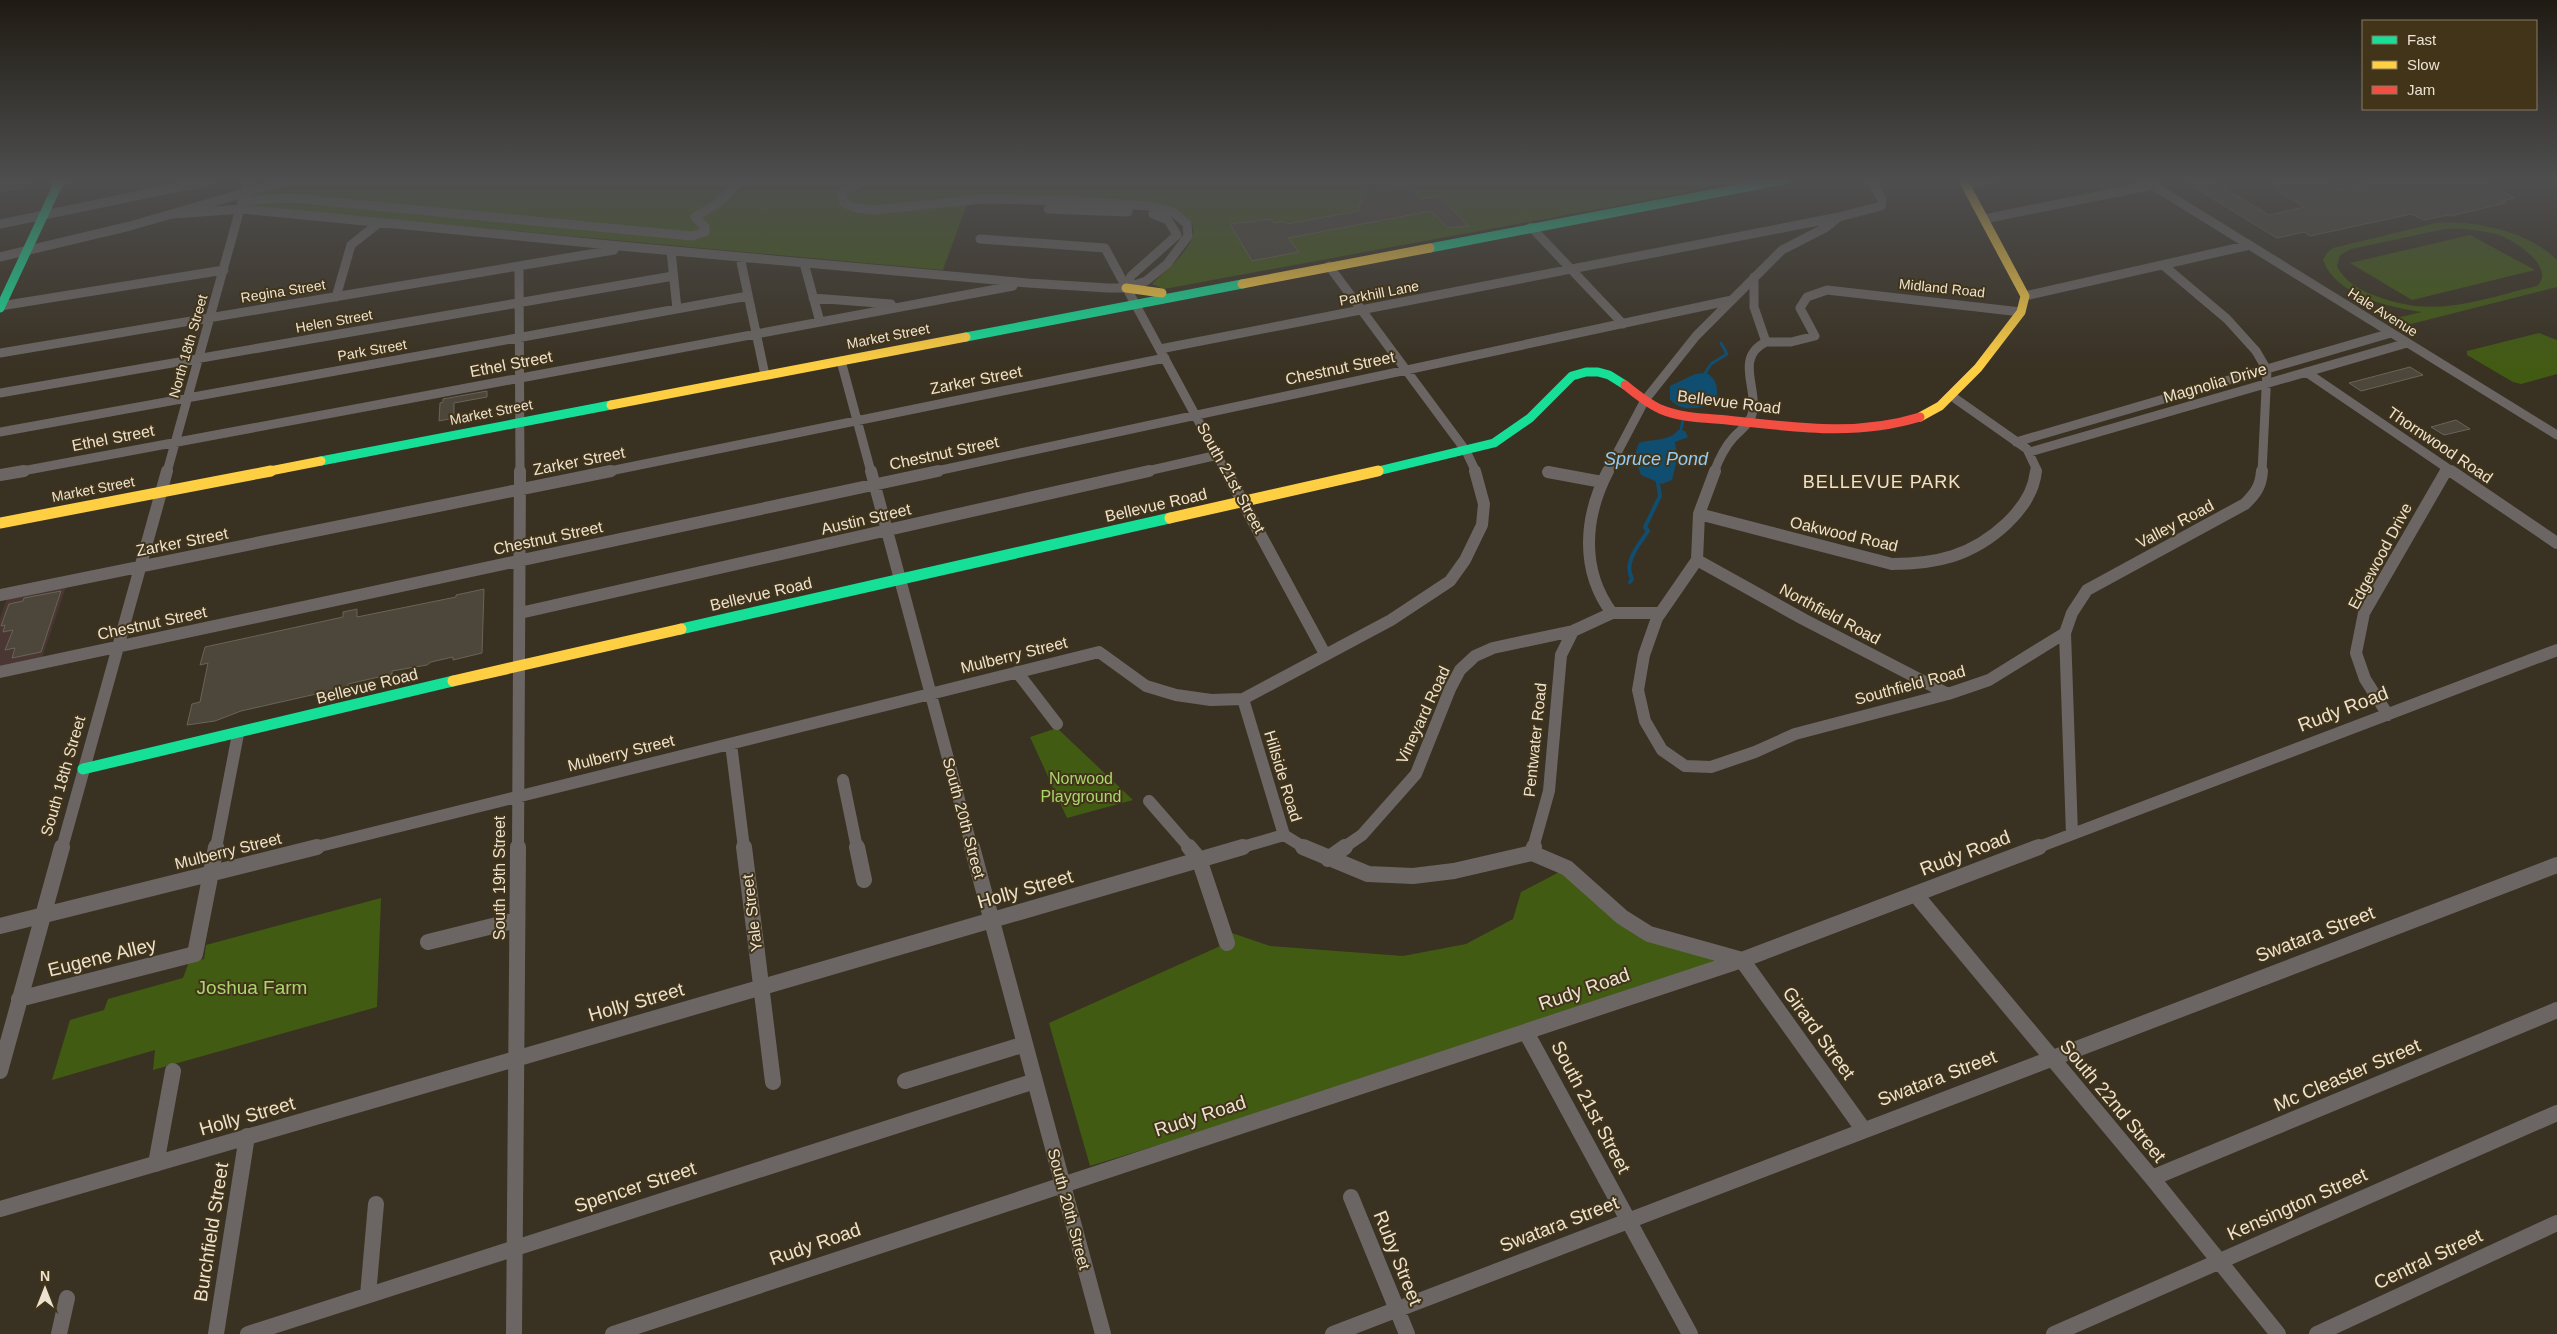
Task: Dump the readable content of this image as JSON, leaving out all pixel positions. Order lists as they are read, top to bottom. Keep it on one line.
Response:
{"streets":{"street":["Midland Road","Regina Street","Parkhill Lane","Hale Avenue","Helen Street","Market Street","North 18th Street","Park Street","Ethel Street","Chestnut Street","Zarker Street","Magnolia Drive","Bellevue Road","Thornwood Road","South 21st Street","Austin Street","Valley Road","Oakwood Road","Edgewood Drive","Northfield Road","Mulberry Street","Southfield Road","Rudy Road","Vineyard Road","Pentwater Road","South 18th Street","Hillside Road","South 20th Street","South 19th Street","Holly Street","Yale Street","Swatara Street","Eugene Alley","Girard Street","Mc Cleaster Street","South 22nd Street","Spencer Street","Kensington Street","Burchfield Street","Ruby Street","Central Street"]},"crossings":[["Midland Road","Bellevue Road"],["Regina Street","North 18th Street"],["Regina Street","South 19th Street"],["Parkhill Lane","Zarker Street"],["Parkhill Lane","South 21st Street"],["Hale Avenue","Magnolia Drive"],["Helen Street","North 18th Street"],["Helen Street","South 19th Street"],["Market Street","North 18th Street"],["Market Street","South 21st Street"],["Market Street","South 18th Street"],["Market Street","South 20th Street"],["Market Street","South 19th Street"],["North 18th Street","Park Street"],["North 18th Street","Ethel Street"],["North 18th Street","South 18th Street"],["Park Street","South 19th Street"],["Ethel Street","South 19th Street"],["Chestnut Street","South 21st Street"],["Chestnut Street","South 18th Street"],["Chestnut Street","South 20th Street"],["Chestnut Street","South 19th Street"],["Zarker Street","South 21st Street"],["Zarker Street","South 18th Street"],["Zarker Street","South 20th Street"],["Zarker Street","South 19th Street"],["Magnolia Drive","Thornwood Road"],["Magnolia Drive","Valley Road"],["Magnolia Drive","Oakwood Road"],["Bellevue Road","South 21st Street"],["Bellevue Road","South 18th Street"],["Bellevue Road","South 20th Street"],["Bellevue Road","South 19th Street"],["Thornwood Road","Edgewood Drive"],["South 21st Street","Austin Street"],["South 21st Street","Rudy Road"],["South 21st Street","Swatara Street"],["Austin Street","South 20th Street"],["Austin Street","South 19th Street"],["Valley Road","Southfield Road"],["Valley Road","Rudy Road"],["Edgewood Drive","Rudy Road"],["Northfield Road","Southfield Road"],["Mulberry Street","South 18th Street"],["Mulberry Street","Hillside Road"],["Mulberry Street","South 20th Street"],["Mulberry Street","South 19th Street"],["Mulberry Street","Yale Street"],["Mulberry Street","Eugene Alley"],["Southfield Road","Vineyard Road"],["Rudy Road","South 20th Street"],["Rudy Road","Girard Street"],["Rudy Road","South 22nd Street"],["Vineyard Road","Pentwater Road"],["Vineyard Road","Hillside Road"],["Pentwater Road","Hillside Road"],["South 18th Street","Eugene Alley"],["Hillside Road","Holly Street"],["South 20th Street","Holly Street"],["South 20th Street","Spencer Street"],["South 19th Street","Holly Street"],["South 19th Street","Spencer Street"],["Holly Street","Yale Street"],["Holly Street","Burchfield Street"],["Swatara Street","Girard Street"],["Swatara Street","South 22nd Street"],["Swatara Street","Ruby Street"],["Mc Cleaster Street","South 22nd Street"],["South 22nd Street","Kensington Street"]],"districts":["BELLEVUE PARK"],"water":["Spruce Pond"],"parks":["Norwood Playground","Joshua Farm"],"legend":["Fast","Slow","Jam"],"north":"top"}
